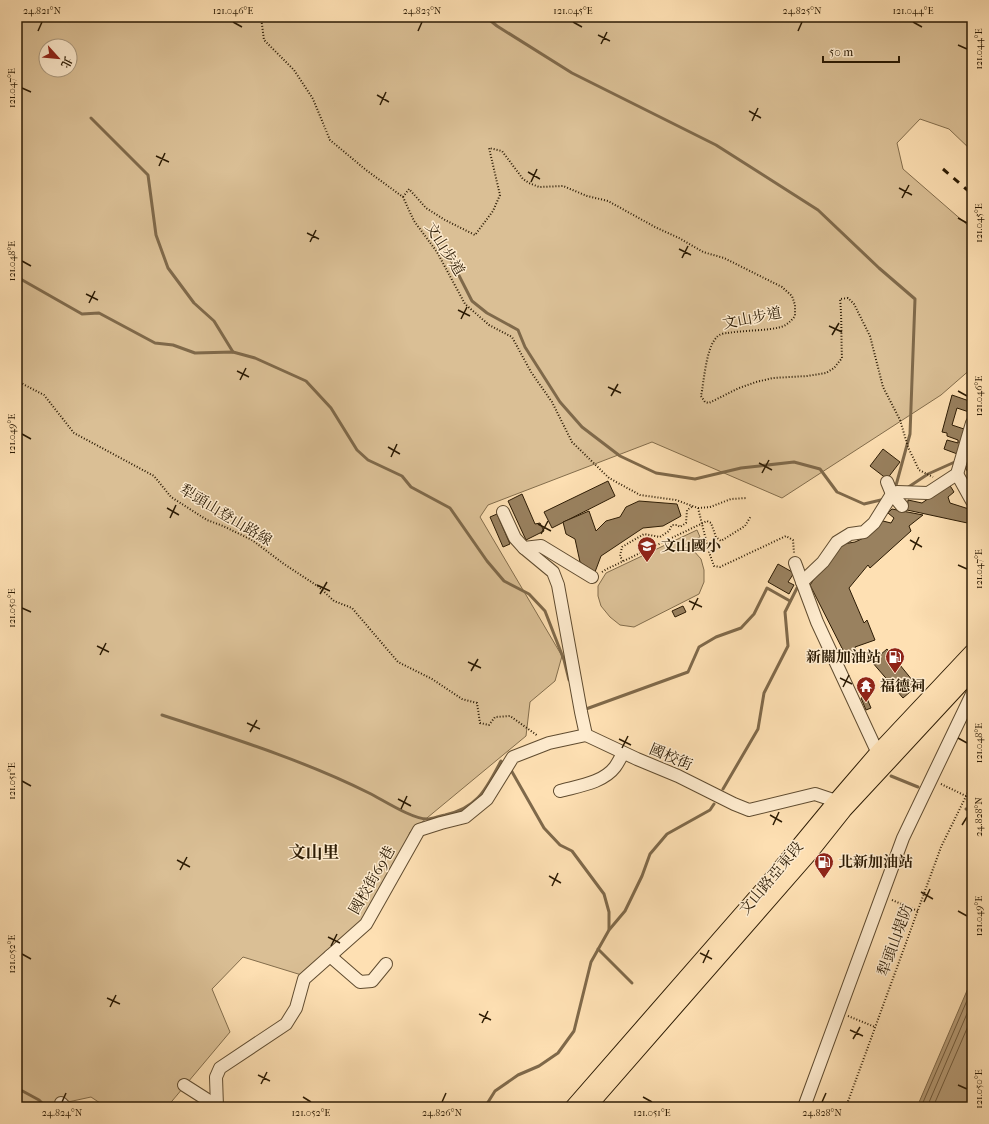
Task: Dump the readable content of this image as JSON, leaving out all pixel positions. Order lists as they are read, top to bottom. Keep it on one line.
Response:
{"streets":{"main road":["文山路亞東段"],"street":["國校街","國校街69巷"],"path":["文山步道","犁頭山登山路線","犁頭山堤防"]},"crossings":[["犁頭山登山路線","國校街69巷"],["國校街","文山路亞東段"],["國校街","國校街69巷"]],"districts":["文山里"],"places":{"school or university":["文山國小"],"fuel station":["新關加油站","北新加油站"],"temple":["福德祠"]},"scale_bar":"50 m","north":"bottom right","coordinates":["24.821°N","121.046°E","24.823°N","121.045°E","24.825°N","121.044°E","121.047°E","121.048°E","121.049°E","121.050°E","121.051°E","24.828°N","121.052°E","24.824°N","24.826°N"]}
